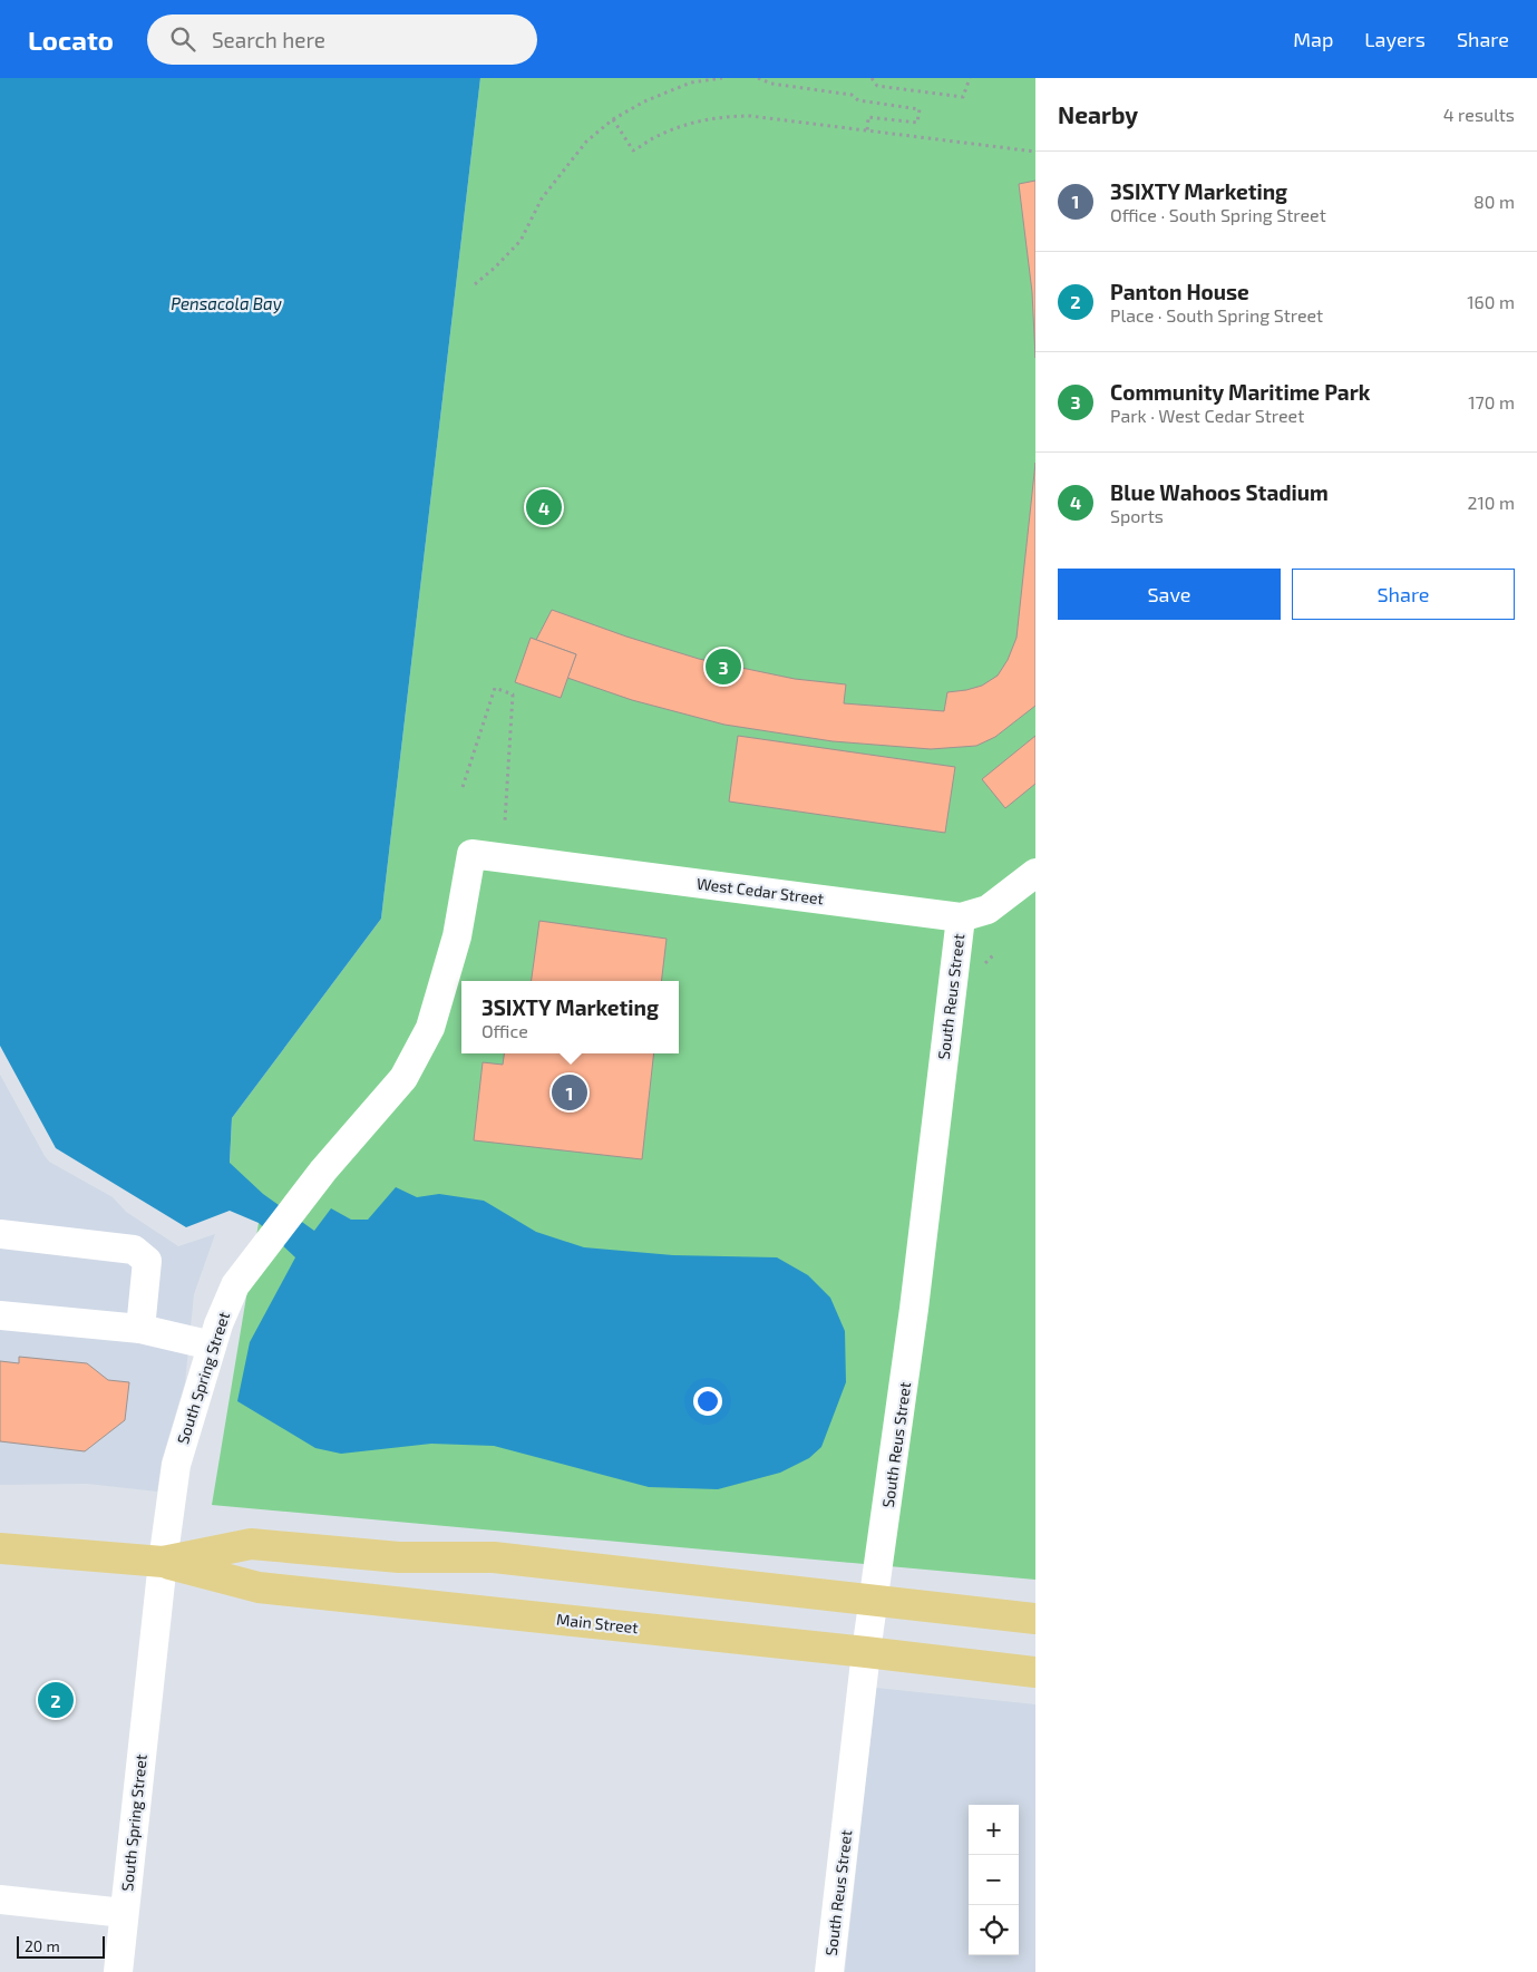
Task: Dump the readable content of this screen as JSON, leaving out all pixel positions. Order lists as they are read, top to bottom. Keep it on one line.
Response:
{"streets":{"main road":["Main Street"],"street":["West Cedar Street","South Reus Street","South Spring Street"]},"crossings":[["West Cedar Street","South Reus Street"],["West Cedar Street","South Spring Street"],["South Reus Street","Main Street"],["South Spring Street","Main Street"]],"water":["Pensacola Bay"],"scale_bar":"20 m","page":{"header":"Locato","search":"Search here","nav":["Map","Layers","Share"],"heading":["Nearby","4 results"],"list":[{"mark":"1","name":"3SIXTY Marketing","note":"Office · South Spring Street","value":"80 m"},{"mark":"2","name":"Panton House","note":"Place · South Spring Street","value":"160 m"},{"mark":"3","name":"Community Maritime Park","note":"Park · West Cedar Street","value":"170 m"},{"mark":"4","name":"Blue Wahoos Stadium","note":"Sports","value":"210 m"}],"pins":["4","3","1","2"],"buttons":["Save","Share"],"popup":["3SIXTY Marketing","Office"],"map_buttons":["+","−"],"scale":"20 m"}}
